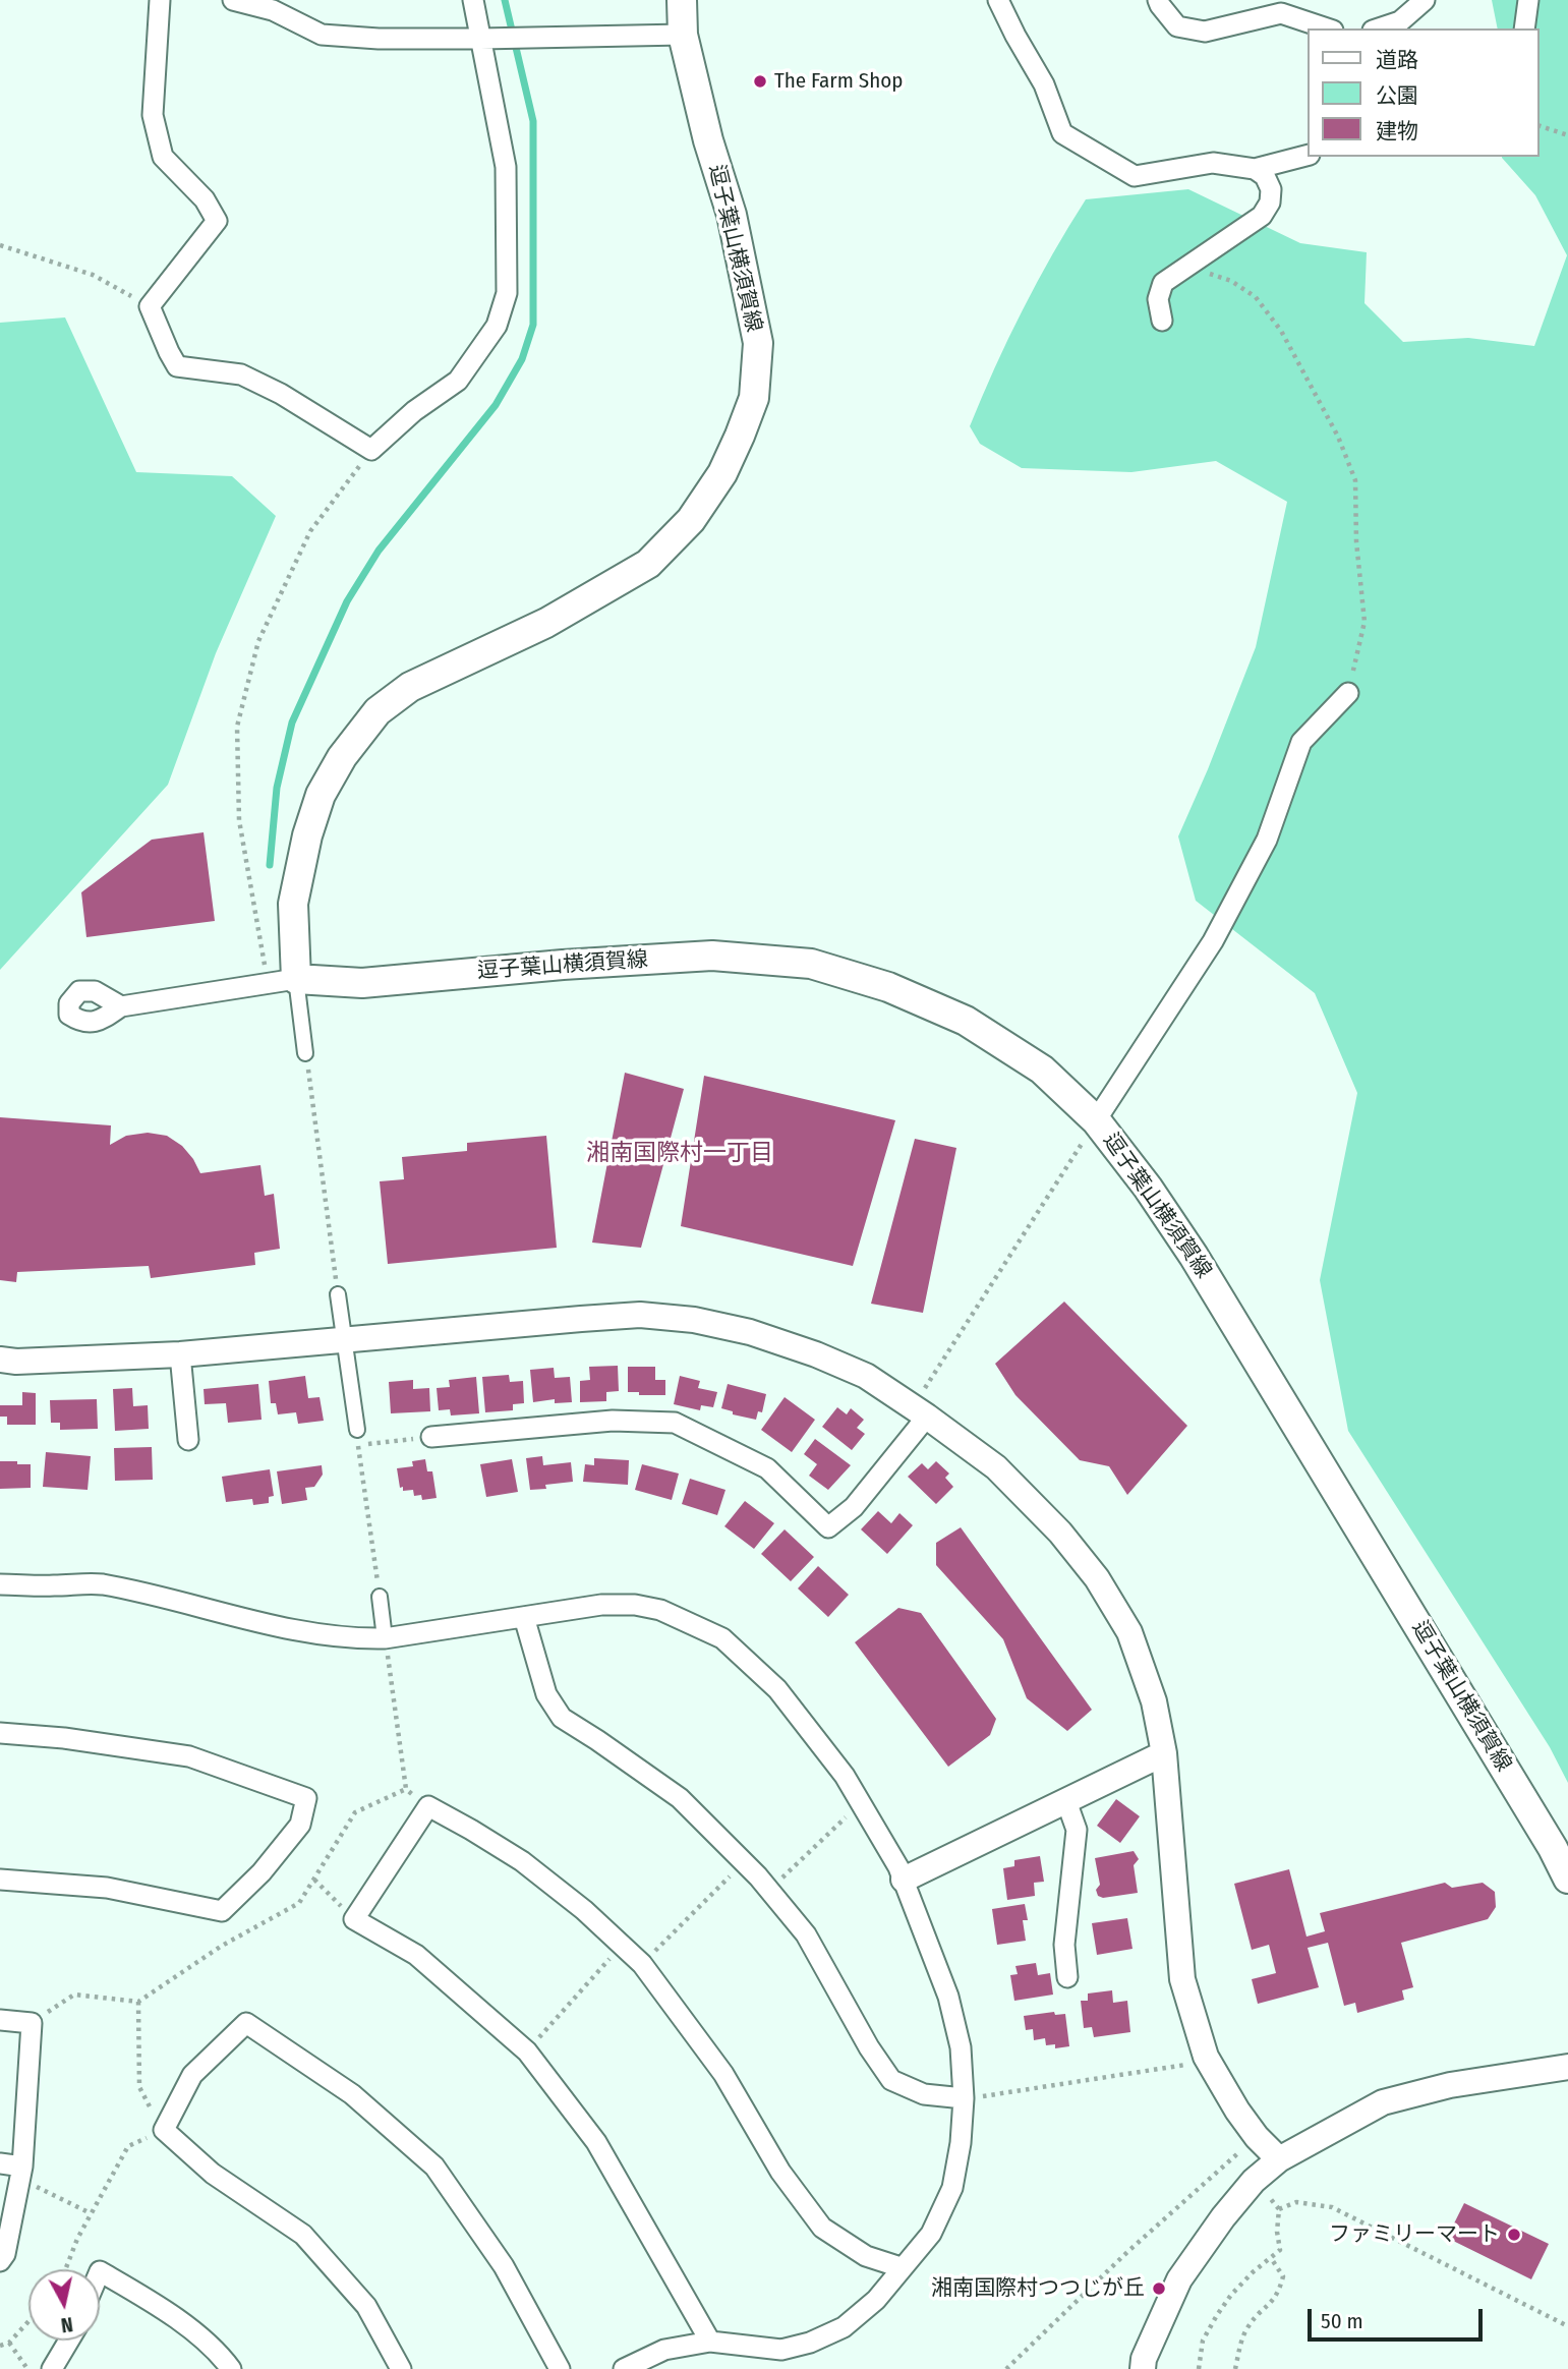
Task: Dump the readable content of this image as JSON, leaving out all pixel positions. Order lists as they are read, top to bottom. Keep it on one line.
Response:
{"streets":{"main road":["逗子葉山横須賀線"]},"districts":["湘南国際村一丁目"],"places":["The Farm Shop","ファミリーマート","湘南国際村つつじが丘"],"legend":["道路","公園","建物"],"scale_bar":"50 m","north":"bottom"}
